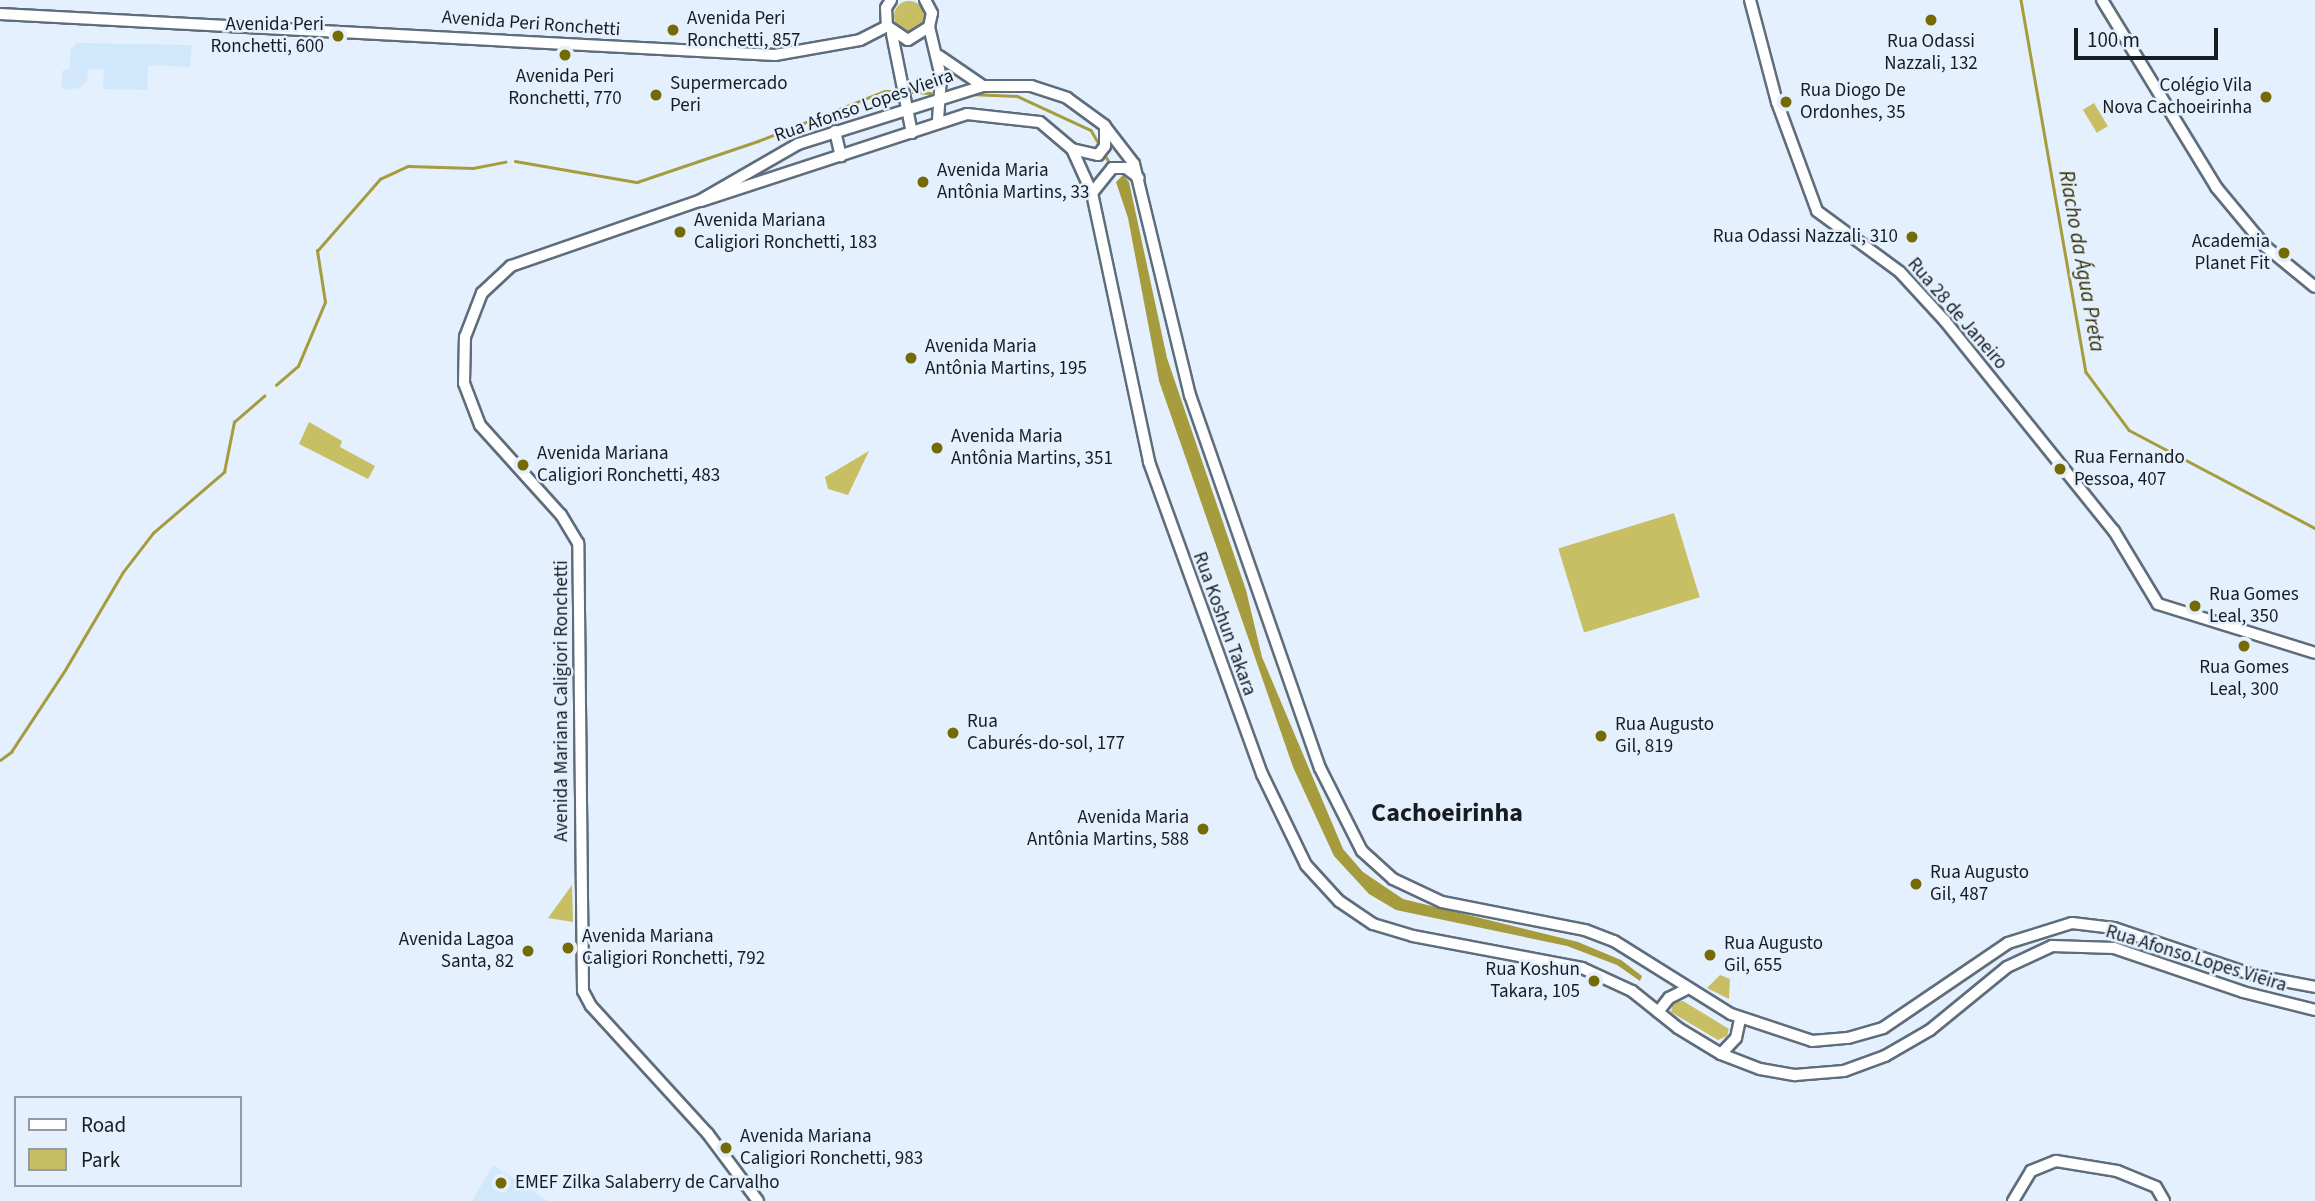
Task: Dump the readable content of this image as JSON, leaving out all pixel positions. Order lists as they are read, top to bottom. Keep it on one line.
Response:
{"streets":{"main road":["Avenida Peri Ronchetti","Rua Afonso Lopes Vieira","Rua 28 de Janeiro","Rua Koshun Takara","Avenida Mariana Caligiori Ronchetti"]},"crossings":[["Rua Afonso Lopes Vieira","Rua Koshun Takara"],["Rua Afonso Lopes Vieira","Avenida Mariana Caligiori Ronchetti"]],"districts":["Cachoeirinha"],"water":["Riacho da Água Preta"],"places":["Rua Odassi Nazzali, 132","Avenida Peri Ronchetti, 857","Avenida Peri Ronchetti, 600","Avenida Peri Ronchetti, 770","Supermercado Peri","Colégio Vila Nova Cachoeirinha","Rua Diogo De Ordonhes, 35","Avenida Maria Antônia Martins, 33","Avenida Mariana Caligiori Ronchetti, 183","Rua Odassi Nazzali, 310","Academia Planet Fit","Avenida Maria Antônia Martins, 195","Avenida Maria Antônia Martins, 351","Avenida Mariana Caligiori Ronchetti, 483","Rua Fernando Pessoa, 407","Rua Gomes Leal, 350","Rua Gomes Leal, 300","Rua Caburés-do-sol, 177","Rua Augusto Gil, 819","Avenida Maria Antônia Martins, 588","Rua Augusto Gil, 487","Avenida Mariana Caligiori Ronchetti, 792","Avenida Lagoa Santa, 82","Rua Augusto Gil, 655","Rua Koshun Takara, 105","Avenida Mariana Caligiori Ronchetti, 983","EMEF Zilka Salaberry de Carvalho"],"legend":["Road","Park"],"scale_bar":"100 m"}
